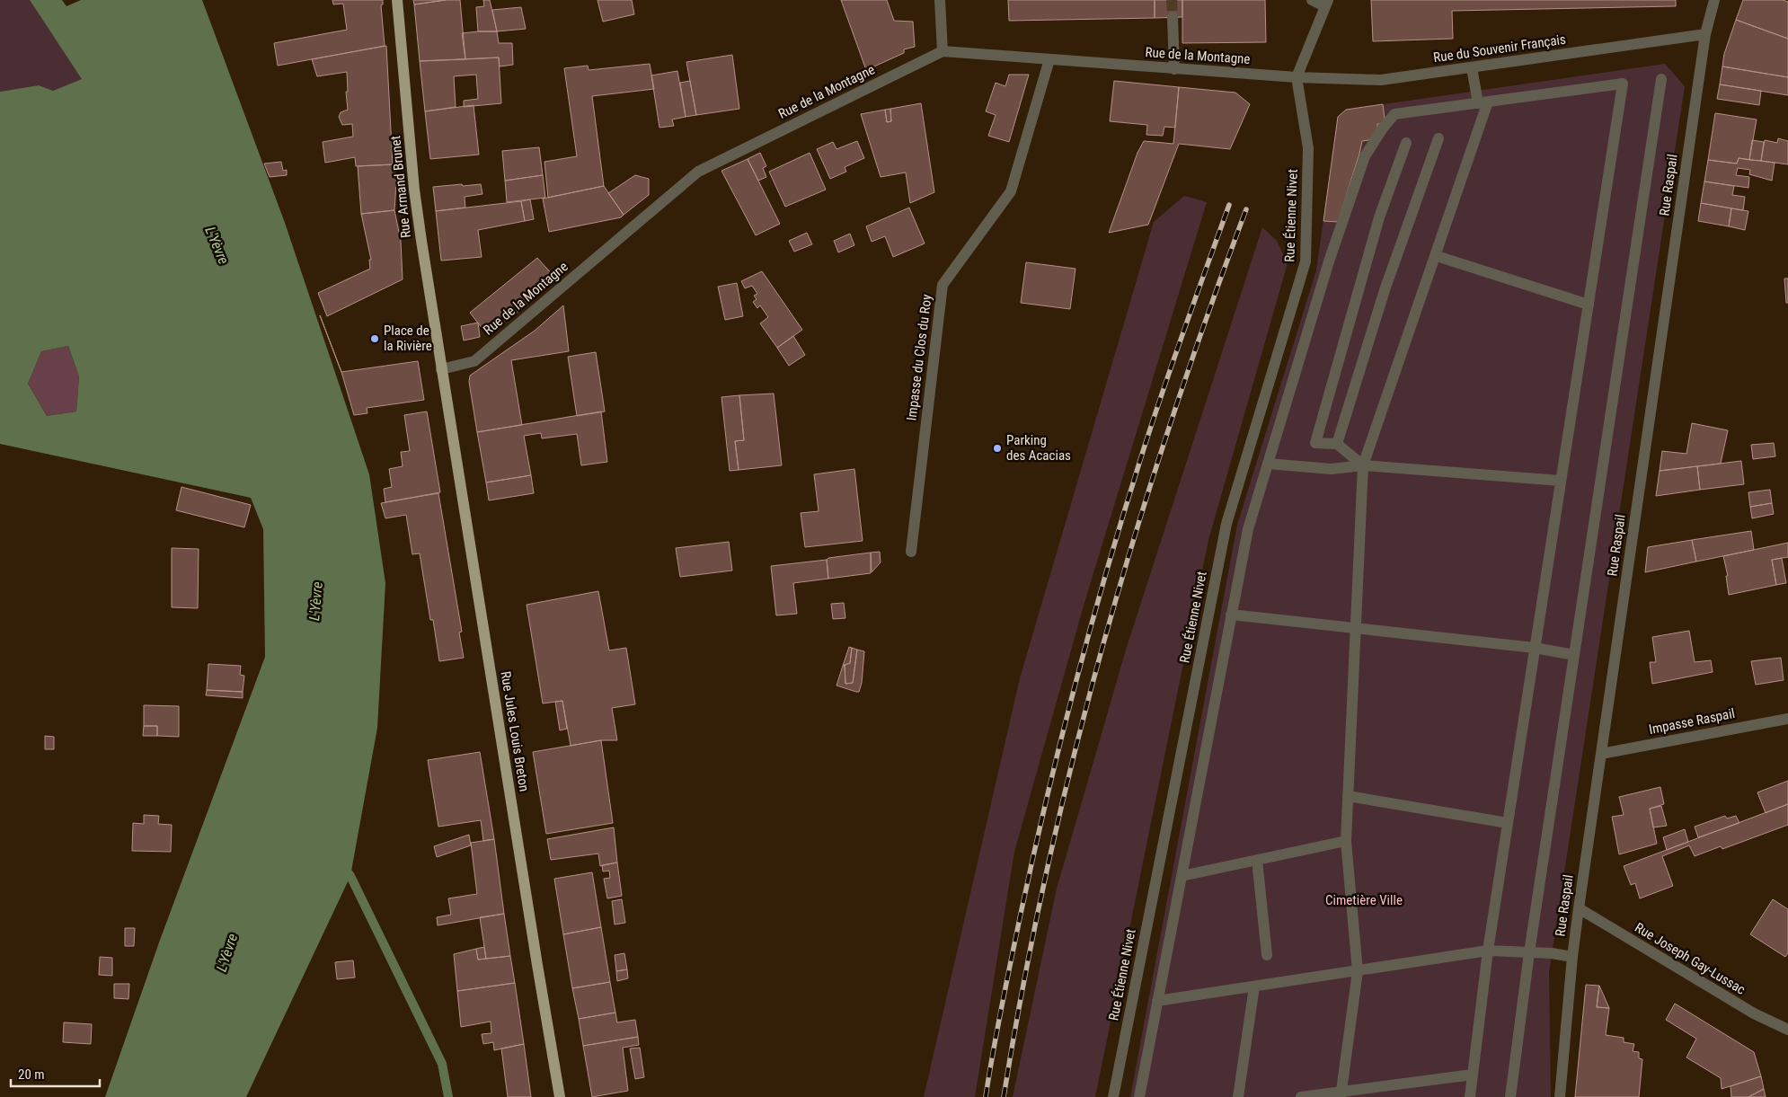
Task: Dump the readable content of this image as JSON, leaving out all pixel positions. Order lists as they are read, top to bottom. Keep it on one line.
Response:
{"streets":{"main road":["Rue Armand Brunet","Rue Jules Louis Breton"],"street":["Rue du Souvenir Français","Rue de la Montagne","Rue Raspail","Rue Étienne Nivet","Impasse du Clos du Roy","Impasse Raspail","Rue Joseph Gay-Lussac"]},"crossings":[["Rue du Souvenir Français","Rue de la Montagne"],["Rue du Souvenir Français","Rue Raspail"],["Rue du Souvenir Français","Rue Étienne Nivet"],["Rue de la Montagne","Rue Armand Brunet"],["Rue de la Montagne","Rue Étienne Nivet"],["Rue de la Montagne","Impasse du Clos du Roy"],["Rue de la Montagne","Rue Jules Louis Breton"],["Rue Raspail","Impasse Raspail"],["Rue Raspail","Rue Joseph Gay-Lussac"],["Rue Armand Brunet","Rue Jules Louis Breton"]],"water":["L'Yèvre"],"parks":["Cimetière Ville"],"places":["Place de la Rivière","Parking des Acacias"],"scale_bar":"20 m"}
